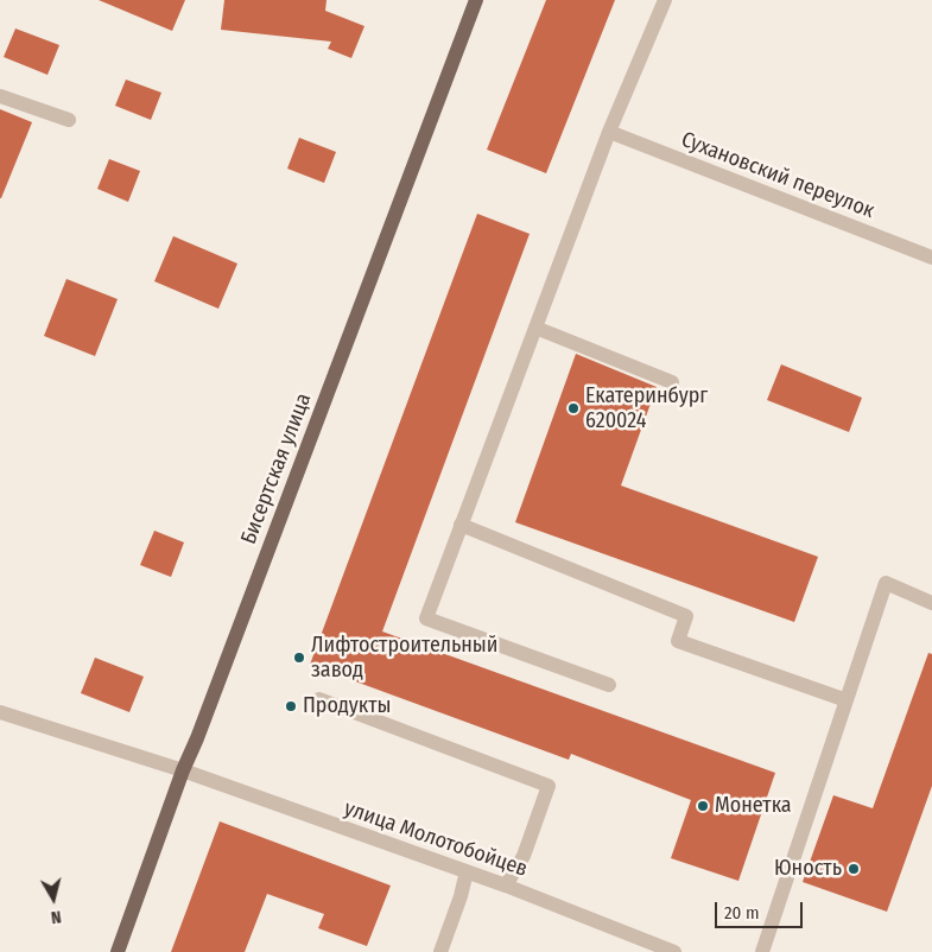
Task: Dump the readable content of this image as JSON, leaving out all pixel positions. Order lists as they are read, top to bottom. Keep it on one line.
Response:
{"streets":{"main road":["Бисертская улица"],"street":["Сухановский переулок","улица Молотобойцев"]},"crossings":[["Бисертская улица","улица Молотобойцев"]],"places":["Екатеринбург 620024","Лифтостроительный завод","Продукты","Монетка","Юность"],"scale_bar":"20 m","north":"bottom"}
